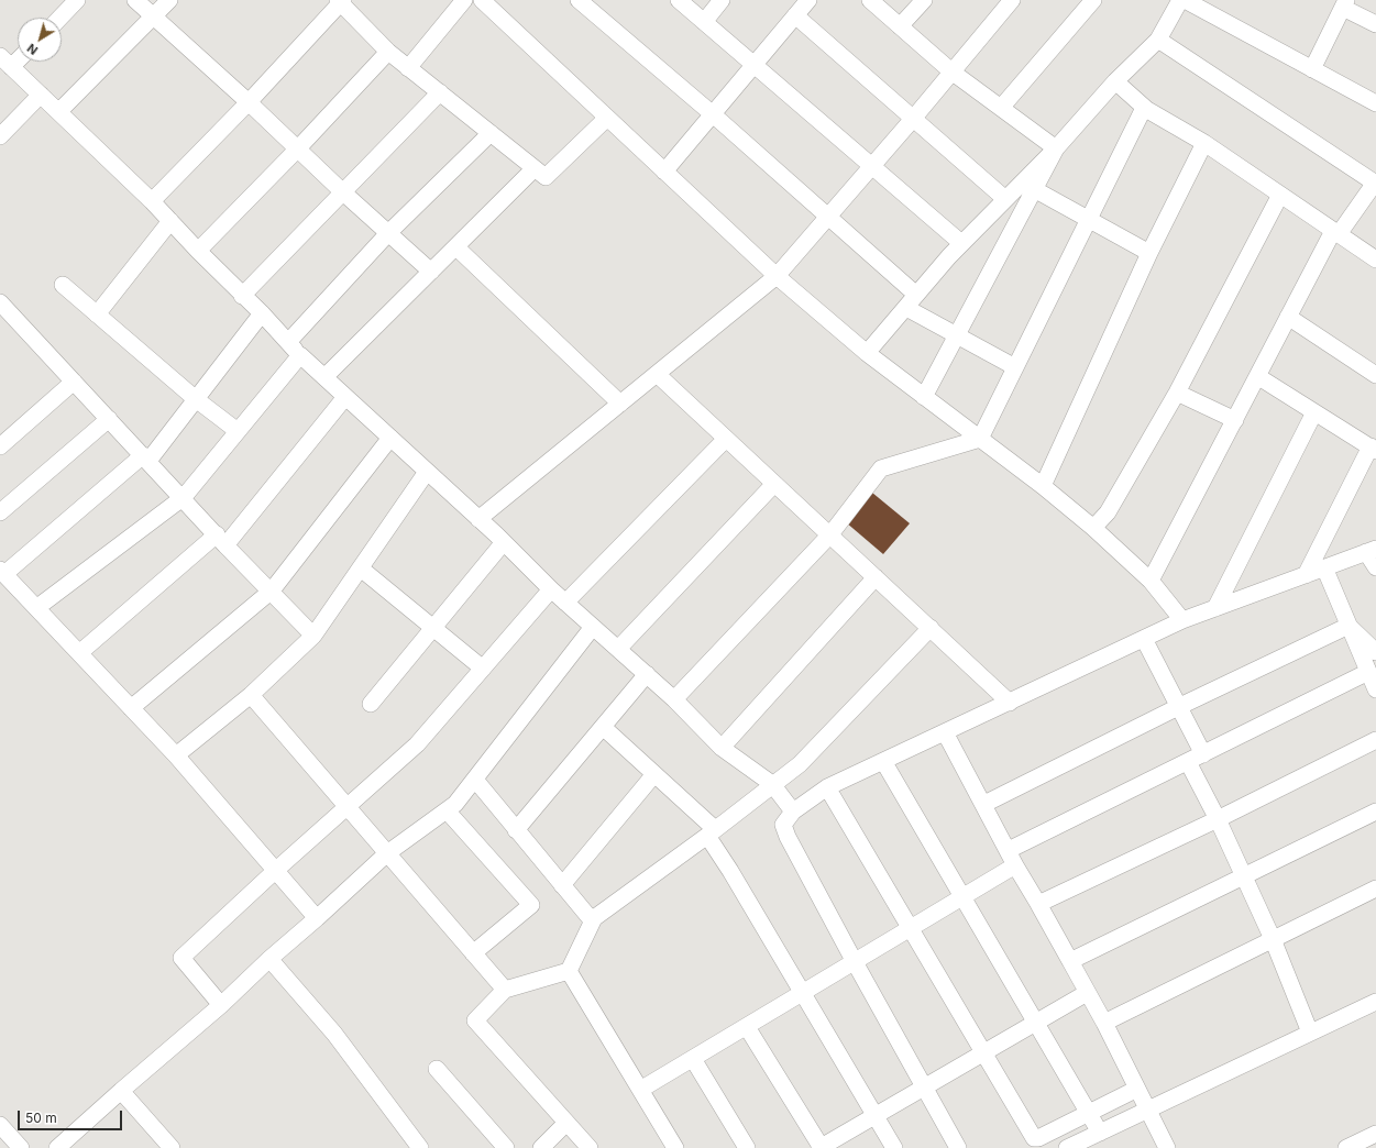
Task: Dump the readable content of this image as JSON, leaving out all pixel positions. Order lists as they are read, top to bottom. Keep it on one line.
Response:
{"scale_bar":"50 m","north":"bottom left"}
